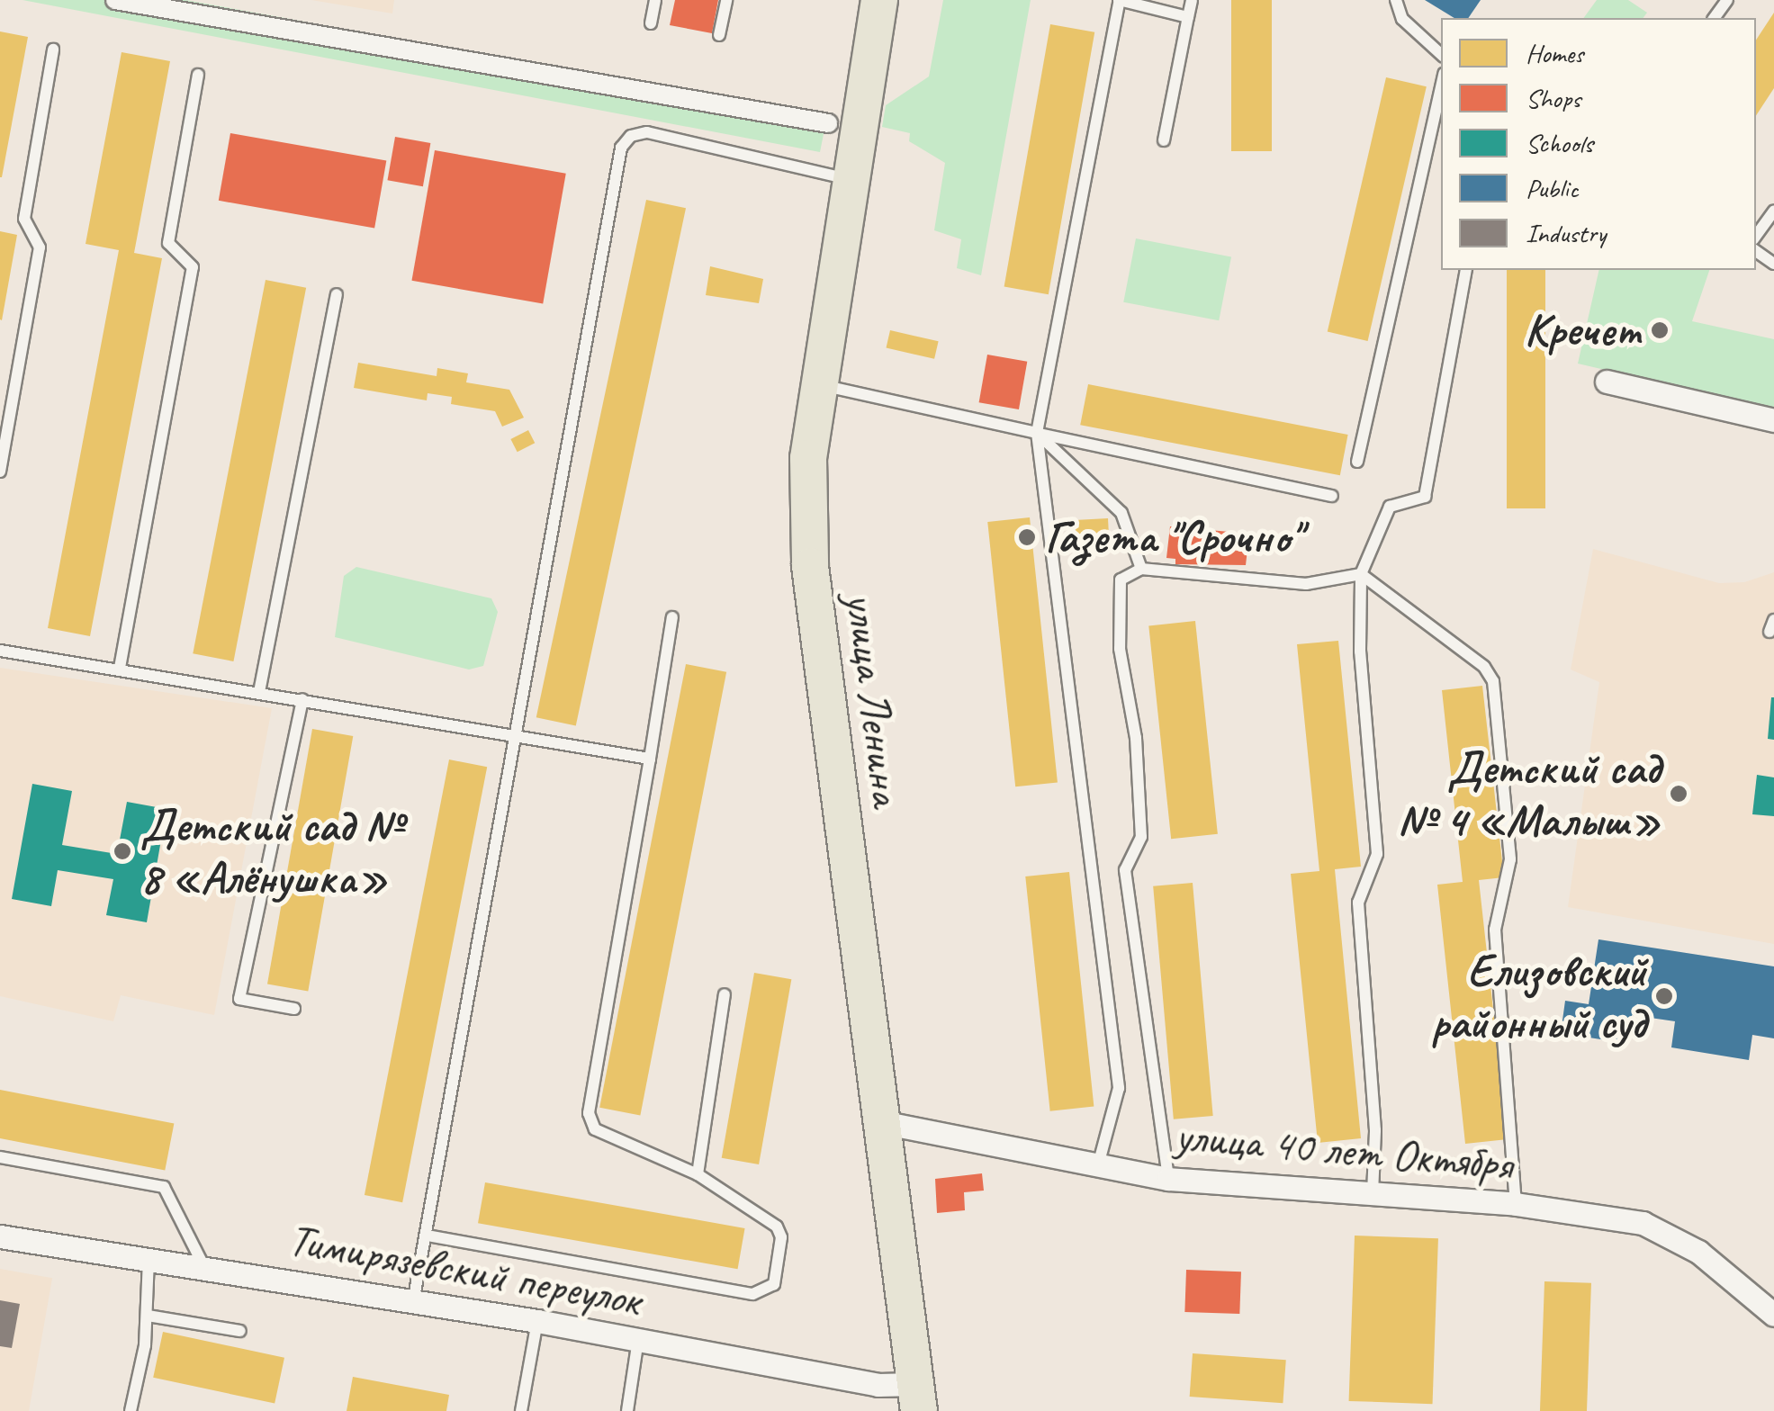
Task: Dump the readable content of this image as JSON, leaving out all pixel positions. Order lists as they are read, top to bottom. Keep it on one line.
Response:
{"streets":{"main road":["улица Ленина"],"street":["улица 40 лет Октября","Тимирязевский переулок"]},"crossings":[["улица Ленина","улица 40 лет Октября"],["улица Ленина","Тимирязевский переулок"]],"places":["Кречет","Газета \"Срочно\"","Детский сад № 4 «Малыш»","Детский сад № 8 «Алёнушка»","Елизовский районный суд"],"legend":["Homes","Shops","Schools","Public","Industry"]}
